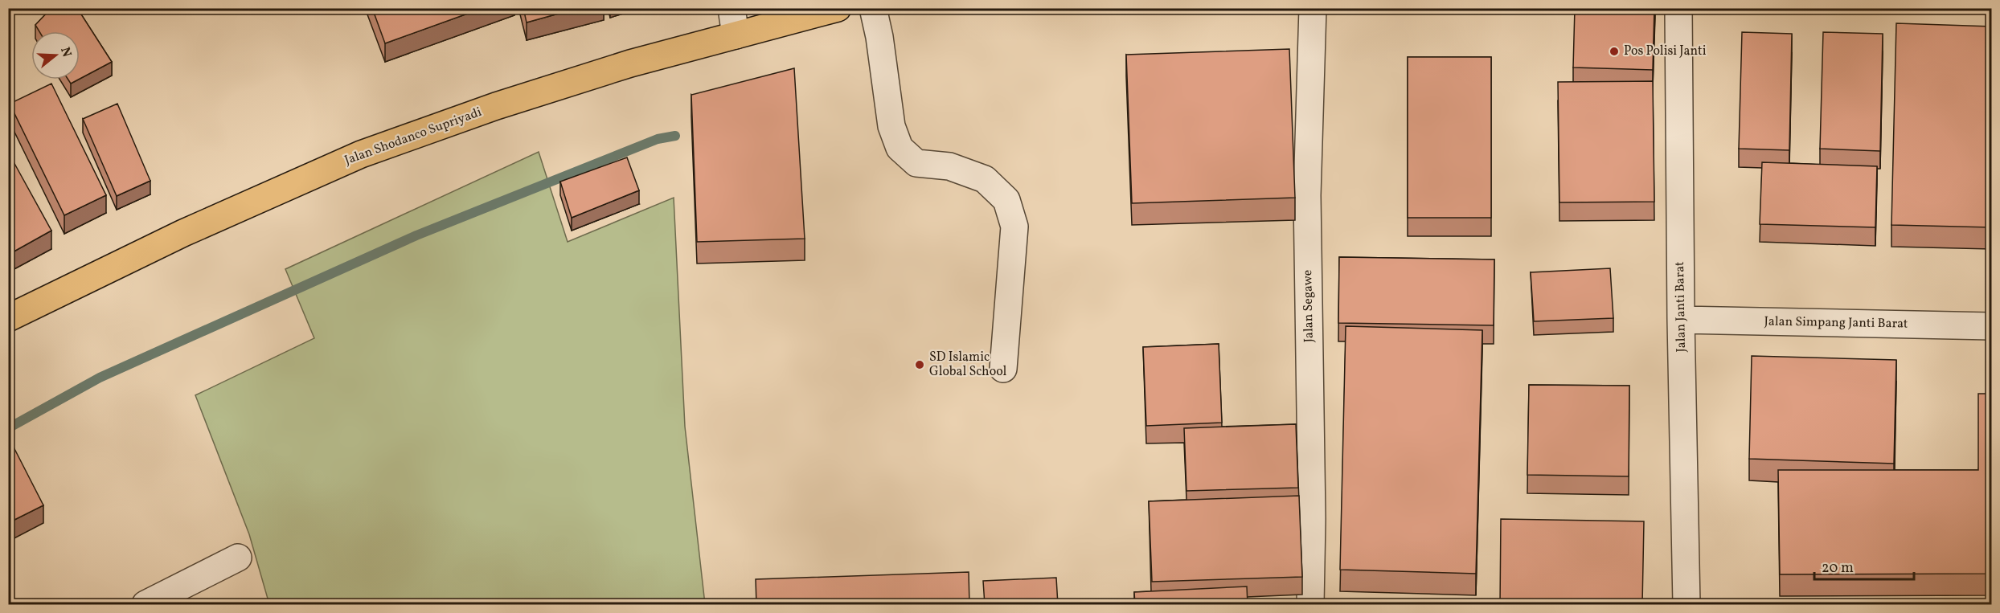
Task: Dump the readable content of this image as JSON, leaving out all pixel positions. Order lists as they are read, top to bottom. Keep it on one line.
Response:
{"streets":{"main road":["Jalan Shodanco Supriyadi"],"street":["Jalan Segawe","Jalan Janti Barat","Jalan Simpang Janti Barat"]},"crossings":[["Jalan Janti Barat","Jalan Simpang Janti Barat"]],"places":["Pos Polisi Janti","SD Islamic Global School"],"scale_bar":"20 m","north":"right"}
